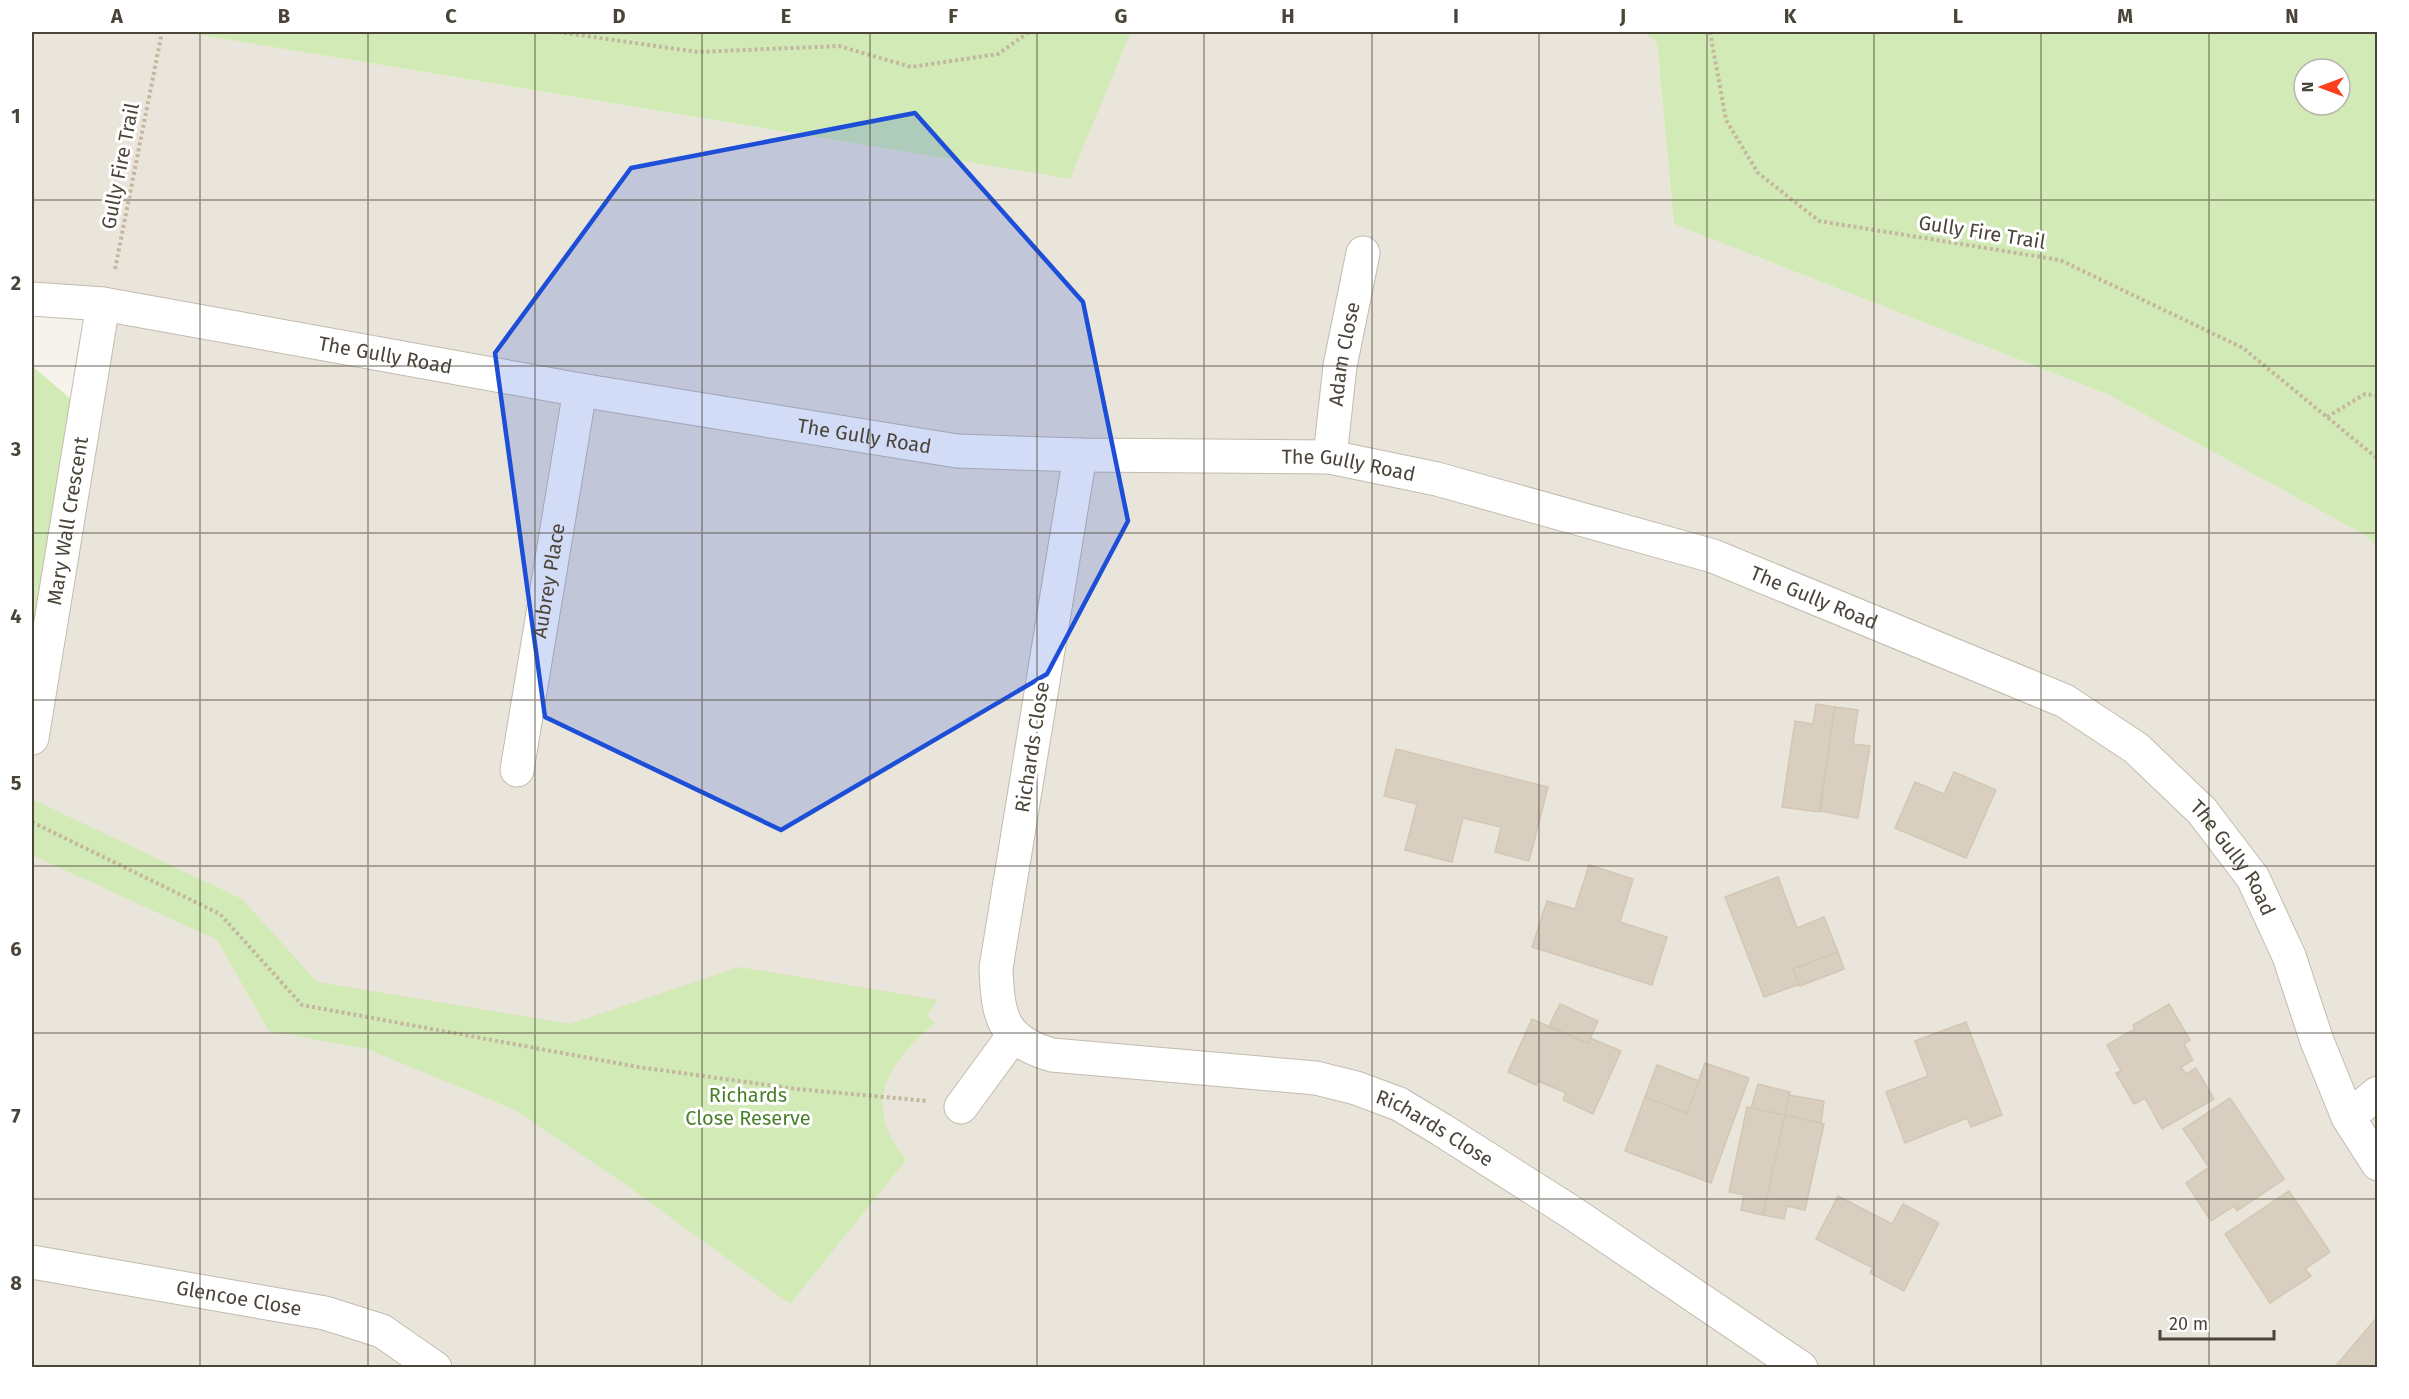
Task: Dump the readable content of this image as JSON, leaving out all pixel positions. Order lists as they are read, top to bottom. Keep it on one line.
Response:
{"streets":{"street":["The Gully Road","Adam Close","Mary Wall Crescent","Aubrey Place","Richards Close","Glencoe Close"],"path":["Gully Fire Trail"]},"crossings":[["Gully Fire Trail","The Gully Road"],["Gully Fire Trail","Mary Wall Crescent"],["The Gully Road","Adam Close"],["The Gully Road","Mary Wall Crescent"],["The Gully Road","Aubrey Place"],["The Gully Road","Richards Close"]],"parks":["Richards Close Reserve"],"scale_bar":"20 m","north":"left","grid":{"columns":["A","B","C","D","E","F","G","H","I","J","K","L","M","N"],"rows":["1","2","3","4","5","6","7","8"]}}
